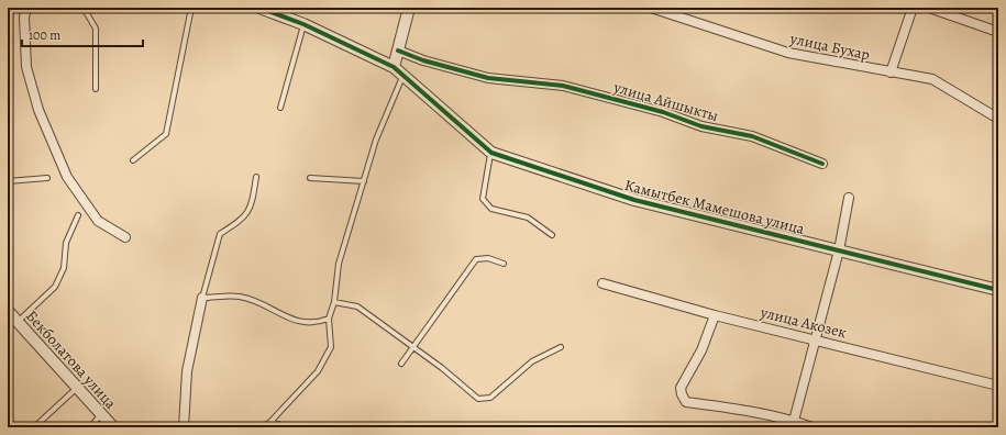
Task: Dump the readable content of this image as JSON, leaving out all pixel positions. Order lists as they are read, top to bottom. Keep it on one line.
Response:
{"streets":{"street":["улица Бухар","улица Айшыкты","Камытбек Мамешова улица","улица Акозек","Бекболатова улица"]},"scale_bar":"100 m"}
